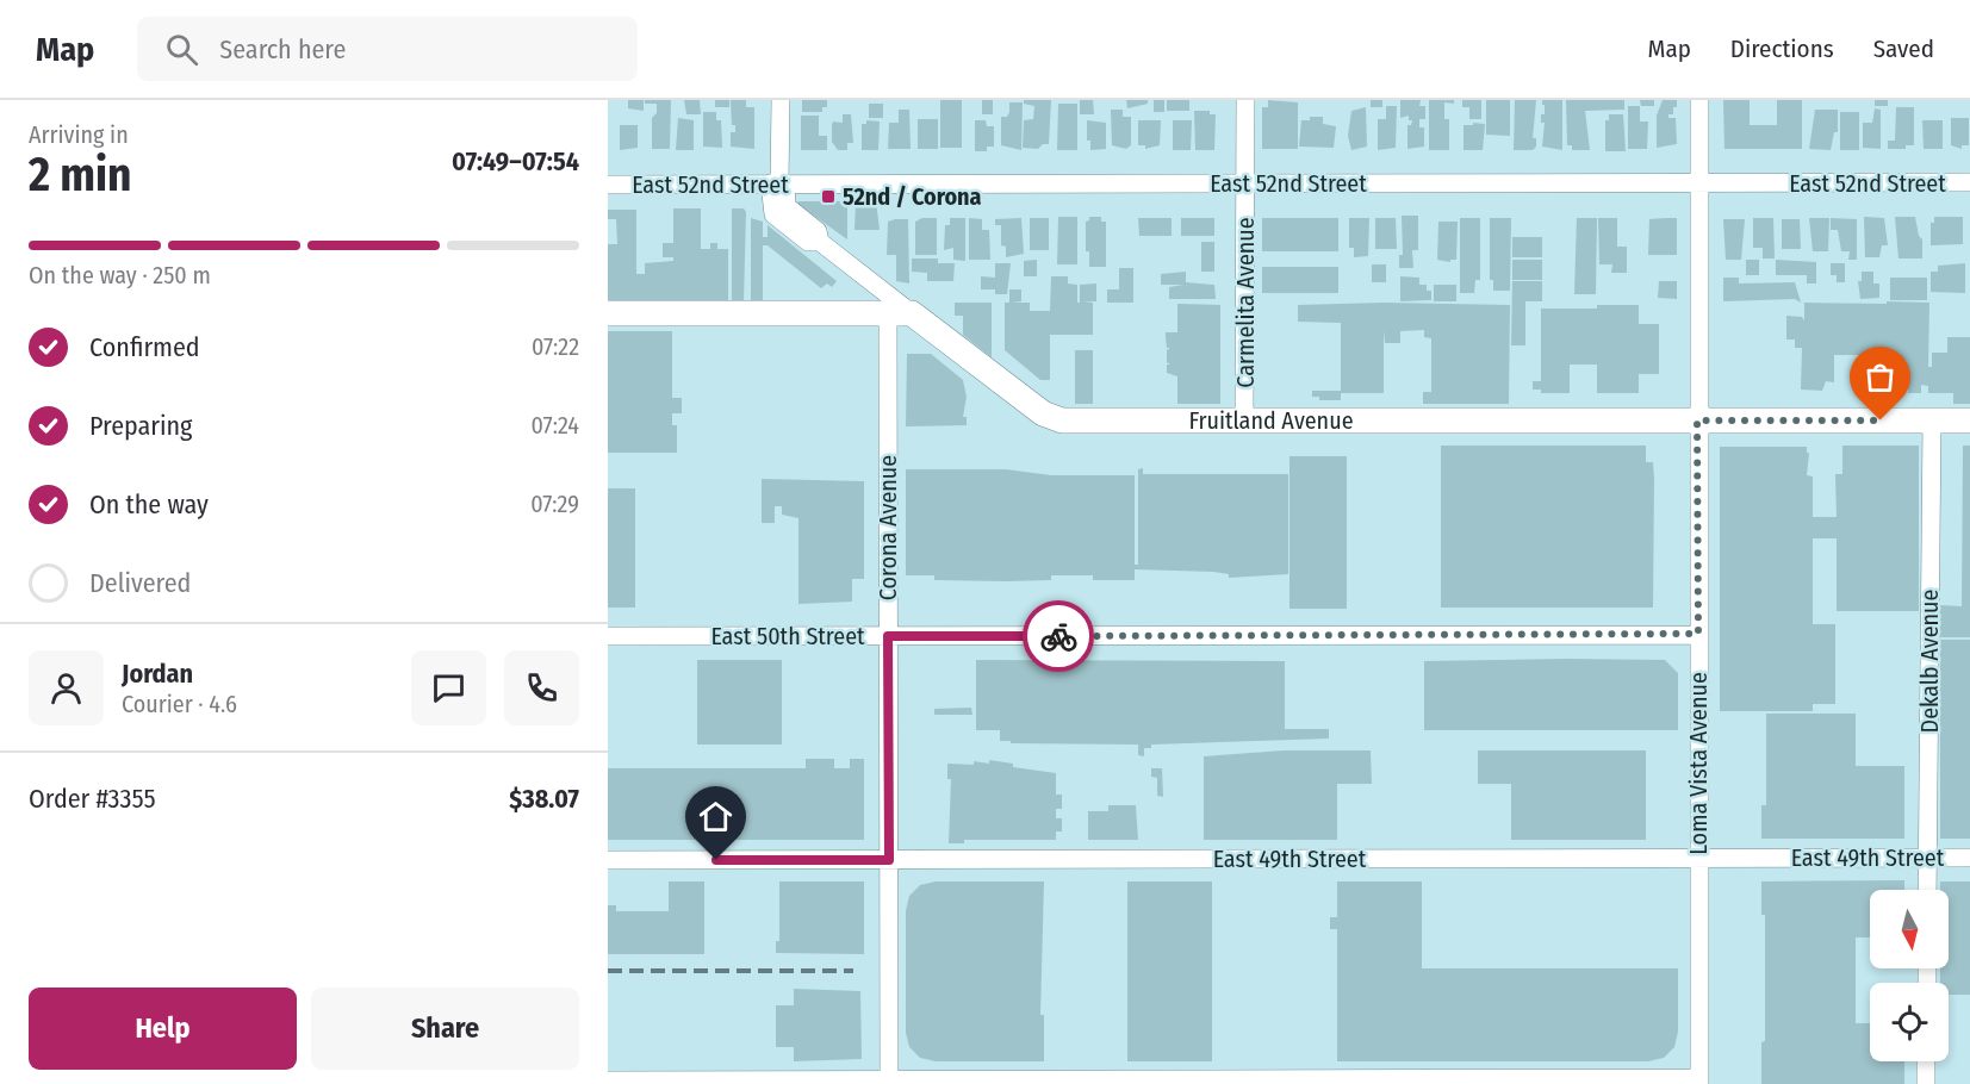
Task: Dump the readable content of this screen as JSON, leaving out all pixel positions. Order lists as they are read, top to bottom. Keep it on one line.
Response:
{"streets":{"street":["East 52nd Street","Carmelita Avenue","Fruitland Avenue","Corona Avenue","East 50th Street","Dekalb Avenue","Loma Vista Avenue","East 49th Street"]},"crossings":[["East 52nd Street","Carmelita Avenue"],["East 52nd Street","Loma Vista Avenue"],["Carmelita Avenue","Fruitland Avenue"],["Fruitland Avenue","Corona Avenue"],["Fruitland Avenue","Dekalb Avenue"],["Fruitland Avenue","Loma Vista Avenue"],["Corona Avenue","East 50th Street"],["Corona Avenue","East 49th Street"],["East 50th Street","Loma Vista Avenue"],["Dekalb Avenue","East 49th Street"],["Loma Vista Avenue","East 49th Street"]],"places":{"transit":["52nd / Corona"]},"north":"bottom","page":{"header":"Map","search":"Search here","nav":["Map","Directions","Saved"],"heading":["2 min","Arriving in","07:49–07:54"],"panel":["Jordan","Courier · 4.6","Order #3355","$38.07"],"bar":"On the way · 250 m","list":[["Confirmed","07:22"],["Preparing","07:24"],["On the way","07:29"],"Delivered"],"buttons":["Help","Share"]}}
